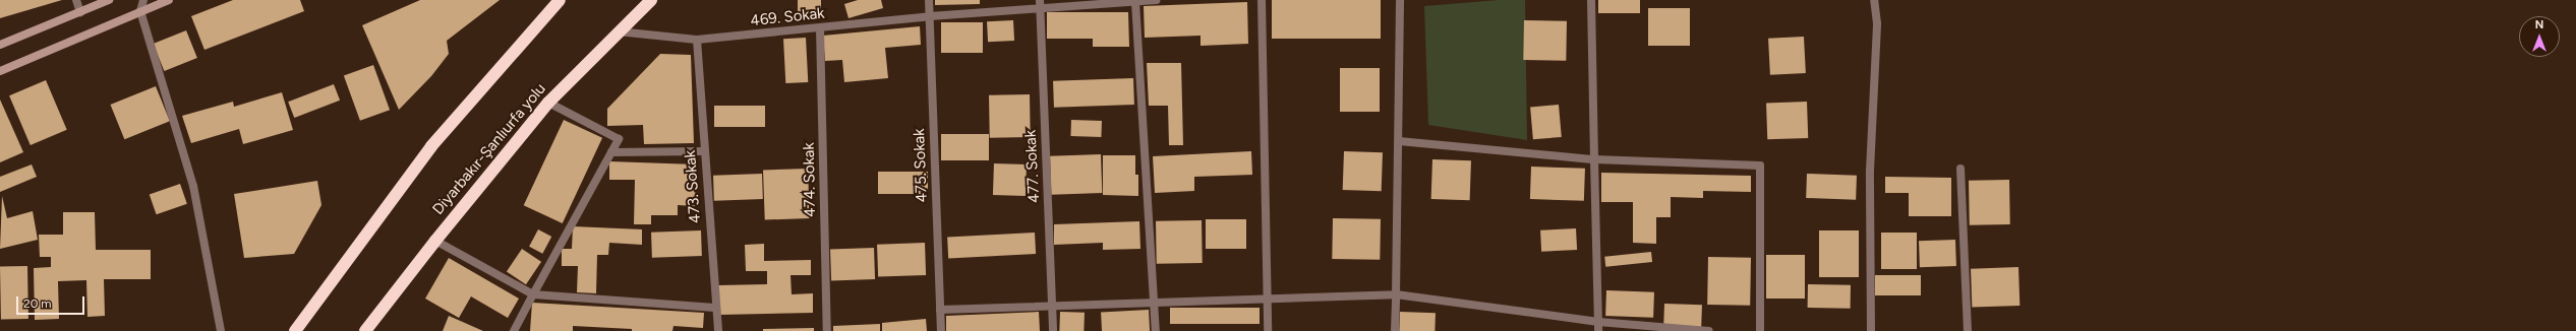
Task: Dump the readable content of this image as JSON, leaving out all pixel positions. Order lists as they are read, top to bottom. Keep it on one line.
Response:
{"streets":{"highway":["Diyarbakır-Şanlıurfa yolu"],"street":["469. Sokak","475. Sokak","477. Sokak","474. Sokak","473. Sokak"]},"crossings":[["469. Sokak","Diyarbakır-Şanlıurfa yolu"],["469. Sokak","475. Sokak"],["469. Sokak","477. Sokak"],["469. Sokak","474. Sokak"],["469. Sokak","473. Sokak"]],"scale_bar":"20 m","north":"top"}
